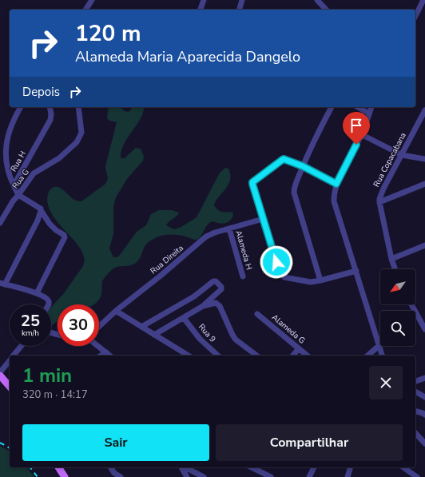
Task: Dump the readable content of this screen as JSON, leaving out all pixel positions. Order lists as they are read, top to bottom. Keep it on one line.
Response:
{"streets":{"street":["Rua Copacabana","Rua H","Rua G","Alameda H","Rua Direita","Alameda G","Rua 9"]},"crossings":[["Alameda H","Rua Direita"]],"north":"bottom left","page":{"turn":["120 m","Alameda Maria Aparecida Dangelo"],"then":"Depois","speed":"25 km/h","limit":"30","heading":["1 min","320 m · 14:17"],"buttons":["Sair","Compartilhar"]}}
